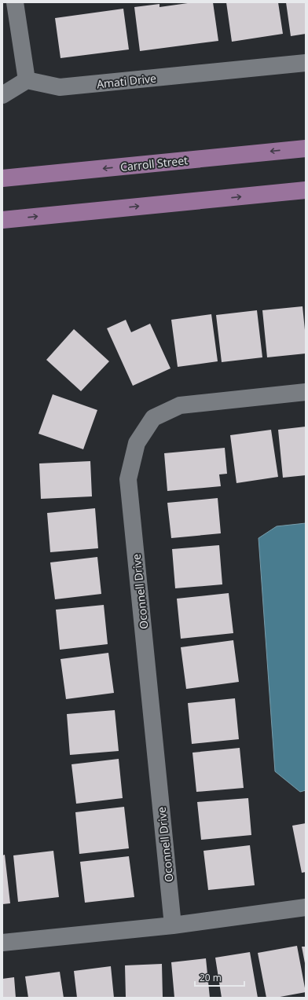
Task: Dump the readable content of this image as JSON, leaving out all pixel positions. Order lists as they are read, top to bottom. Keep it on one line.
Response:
{"streets":{"main road":["Carroll Street"],"street":["Amati Drive","Oconnell Drive"]},"scale_bar":"20 m"}
